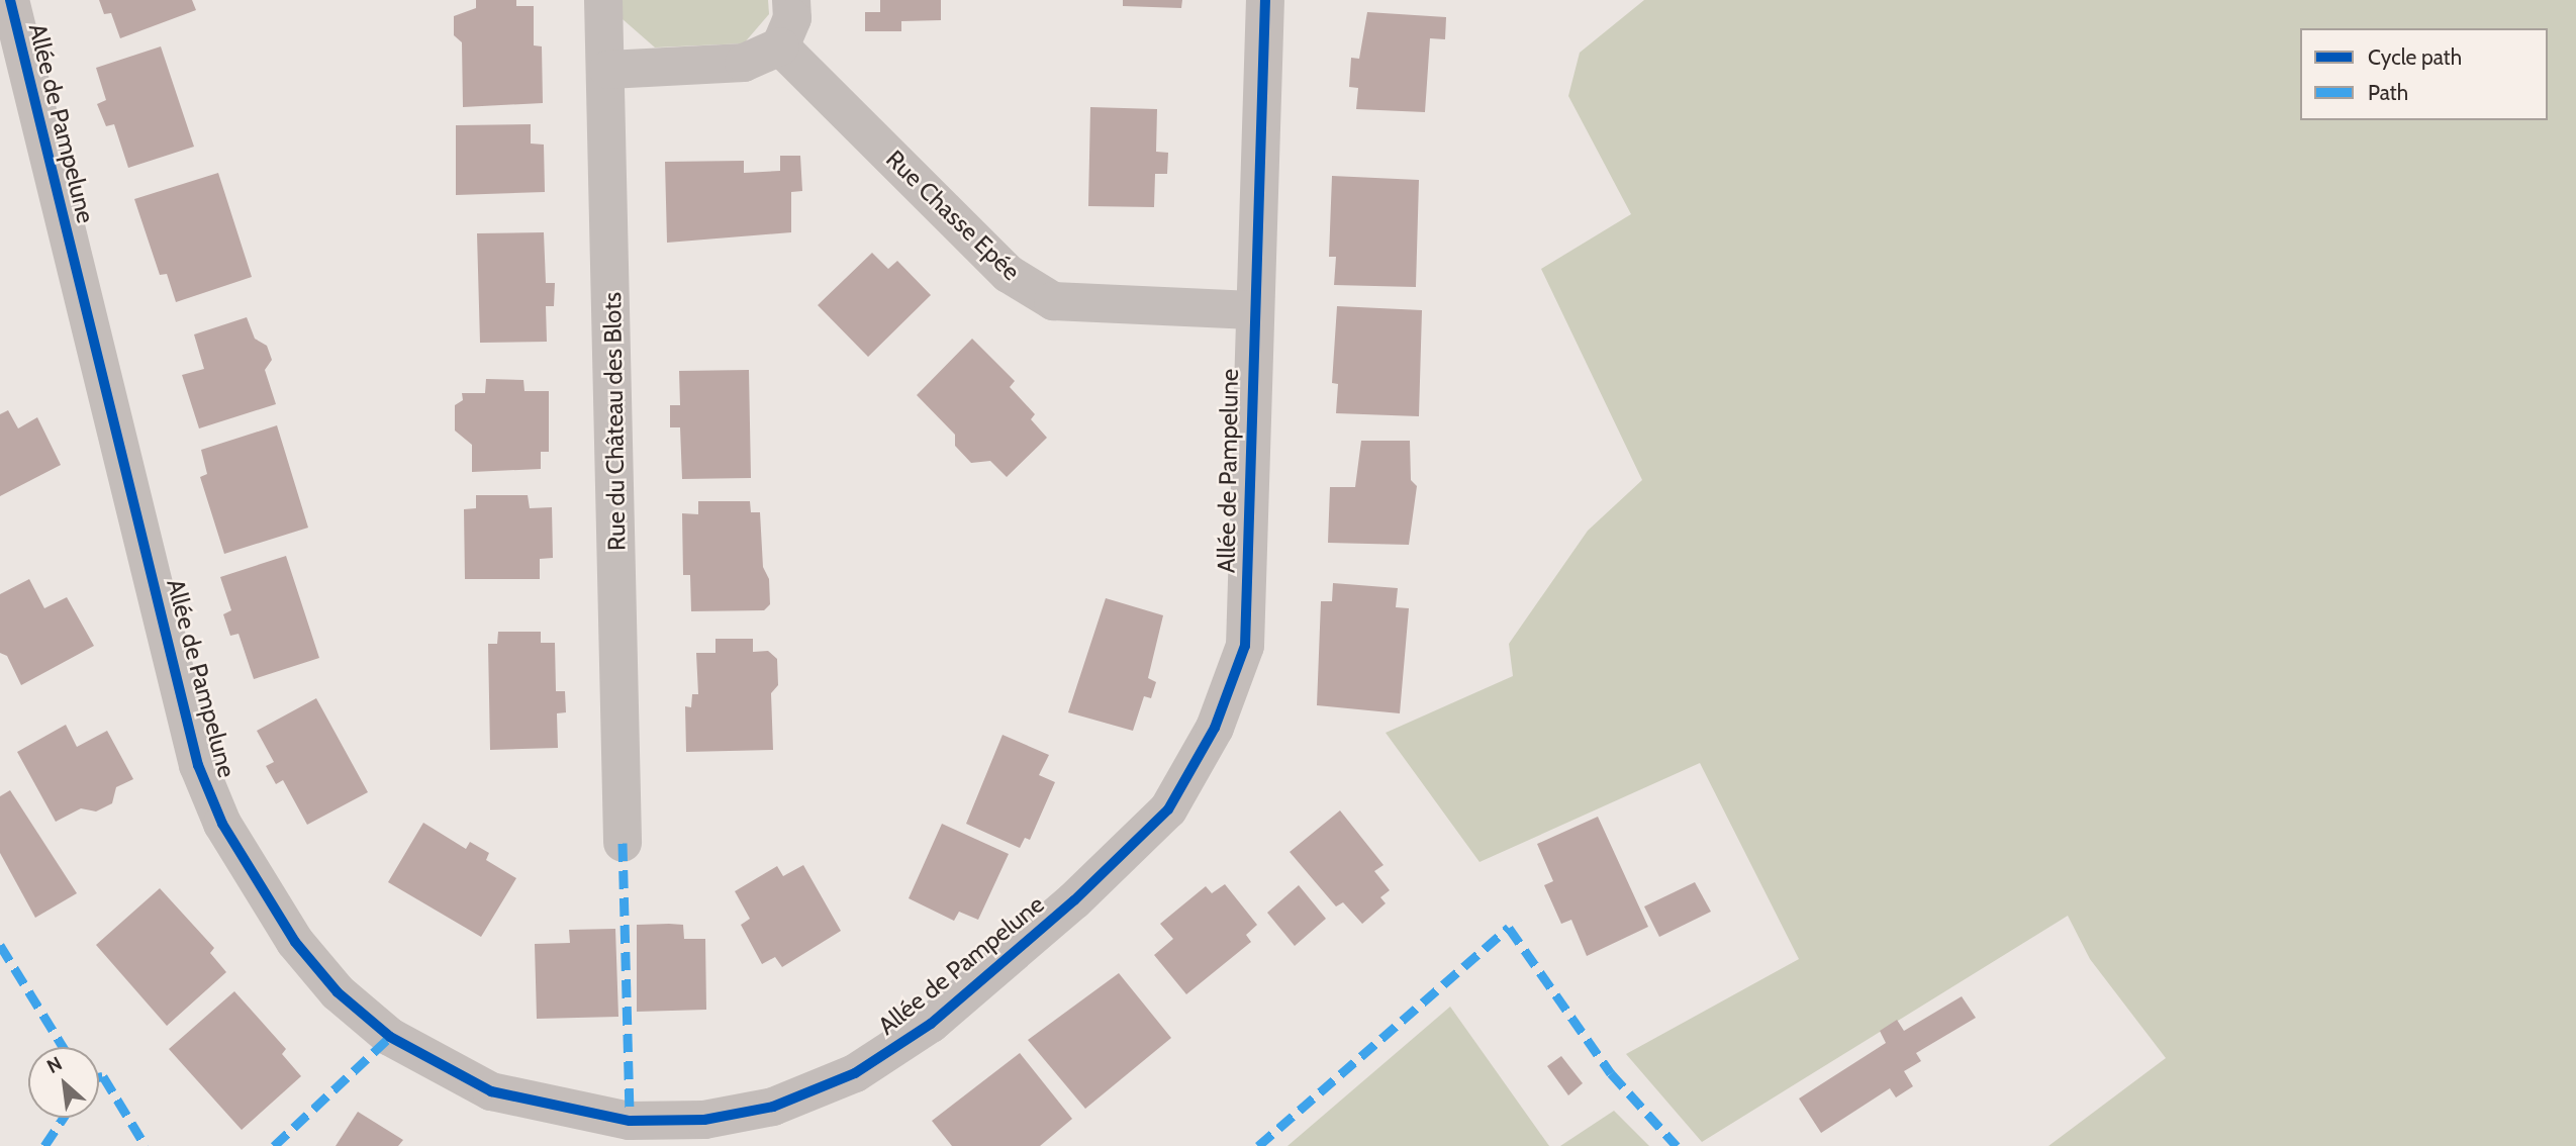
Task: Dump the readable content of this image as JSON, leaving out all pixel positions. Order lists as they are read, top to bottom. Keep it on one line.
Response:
{"streets":{"street":["Allée de Pampelune","Rue Chasse Epée","Rue du Château des Blots"]},"crossings":[["Allée de Pampelune","Rue Chasse Epée"]],"legend":["Cycle path","Path"],"north":"top left"}
